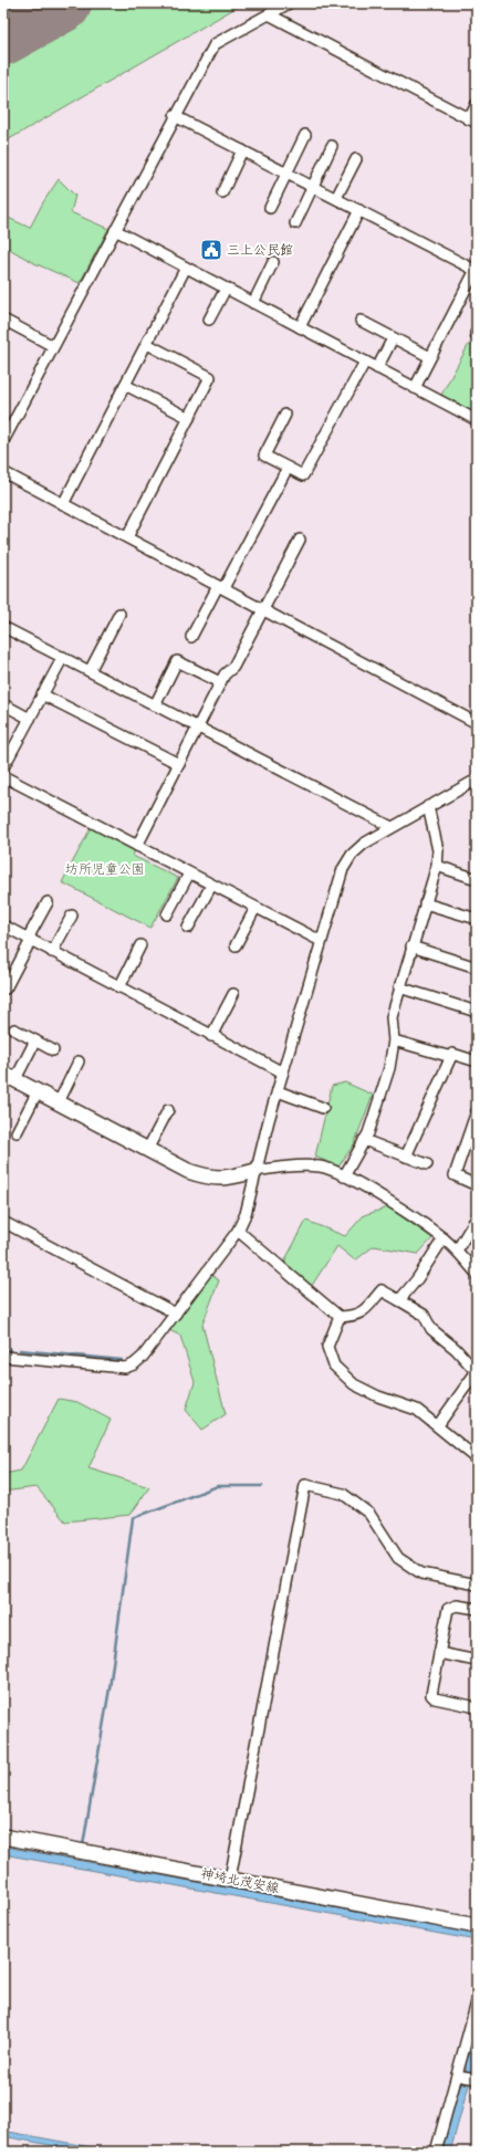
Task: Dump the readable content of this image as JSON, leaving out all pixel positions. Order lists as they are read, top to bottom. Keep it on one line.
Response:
{"streets":{"main road":["神埼北茂安線"]},"parks":["坊所児童公園"],"places":{"public building":["三上公民館"]}}
